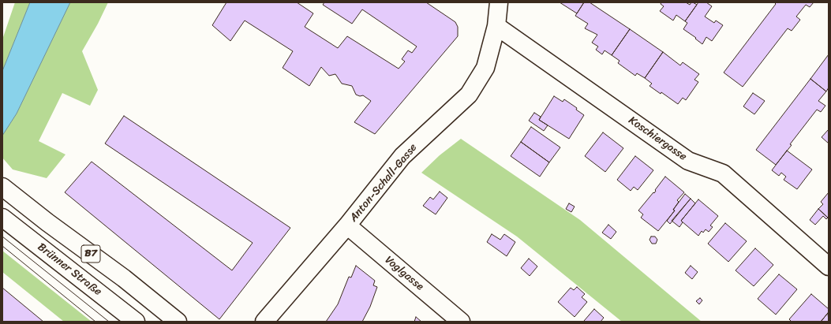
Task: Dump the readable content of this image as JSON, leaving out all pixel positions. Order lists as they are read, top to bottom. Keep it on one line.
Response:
{"streets":{"street":["Koschiergasse","Anton-Schall-Gasse","B7","Brünner Straße","Voglgasse"]},"crossings":[["Koschiergasse","Anton-Schall-Gasse"],["Anton-Schall-Gasse","Voglgasse"]]}
